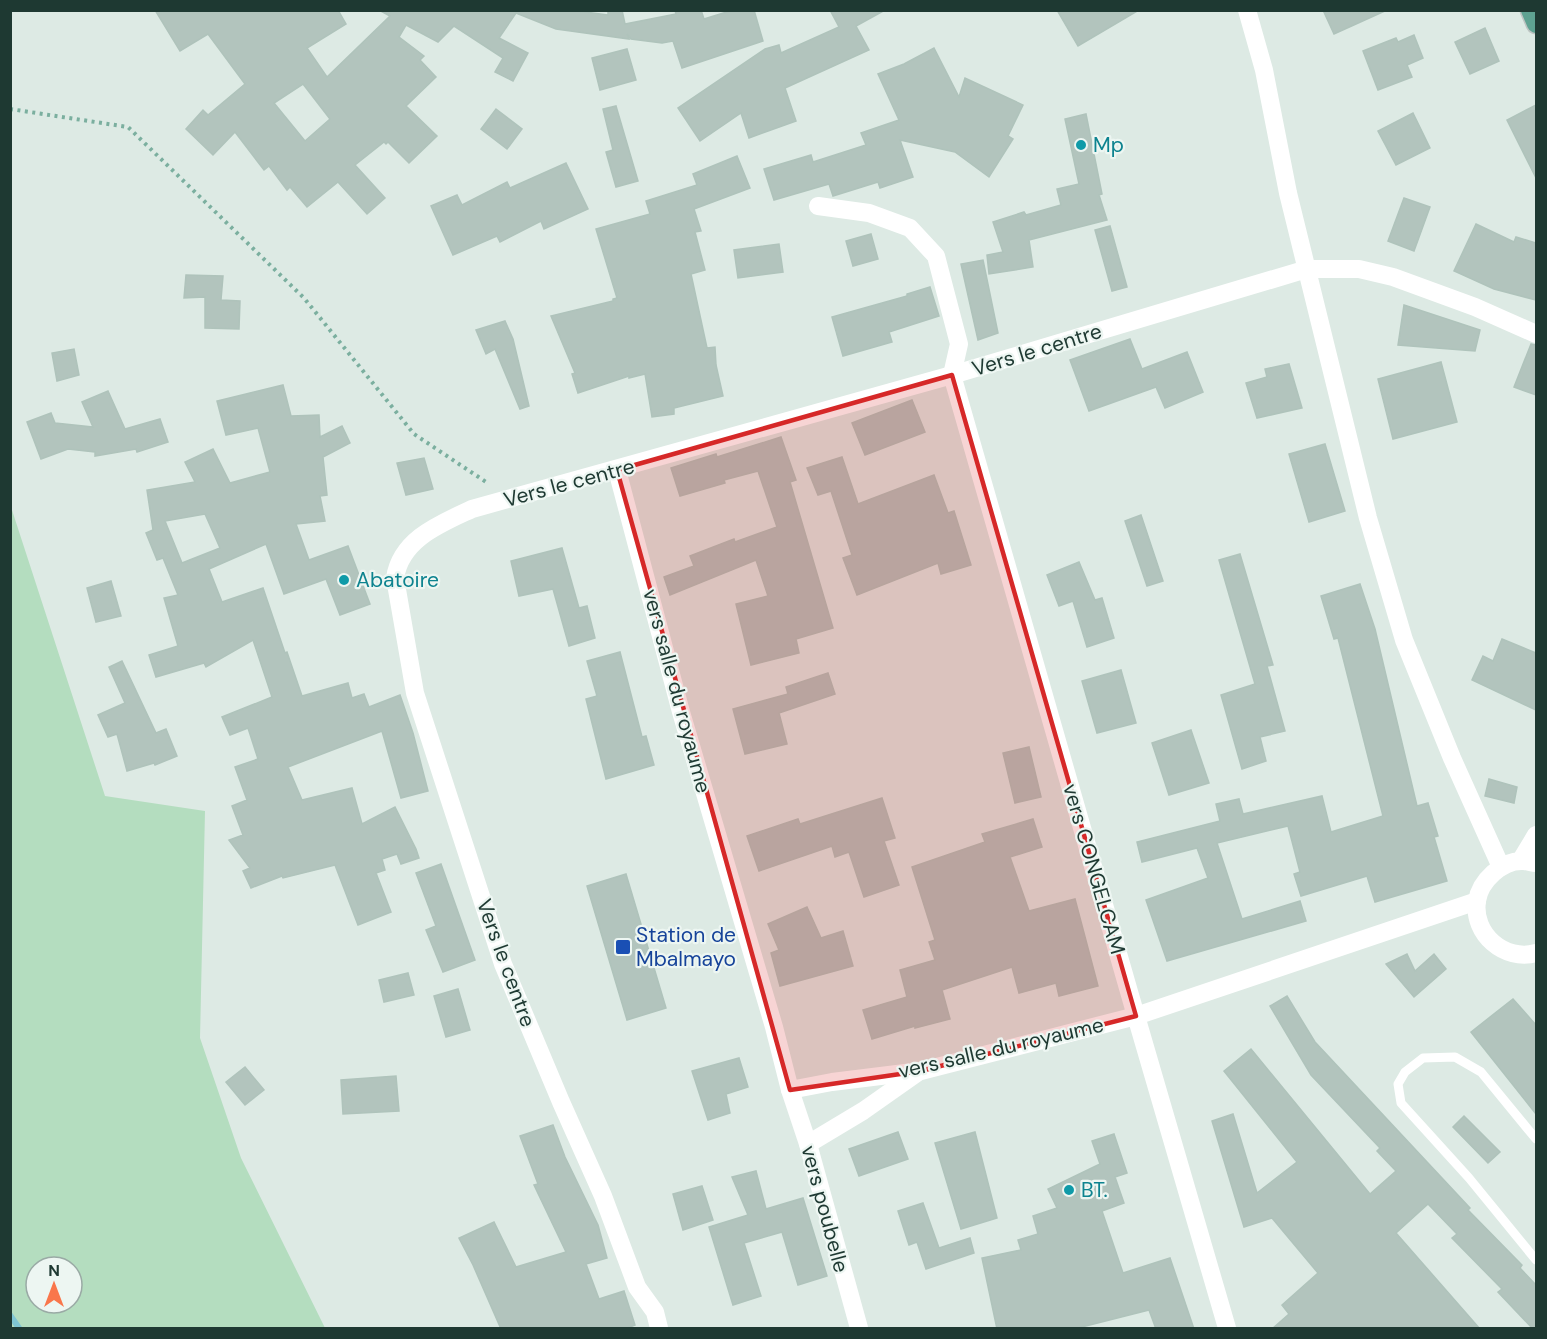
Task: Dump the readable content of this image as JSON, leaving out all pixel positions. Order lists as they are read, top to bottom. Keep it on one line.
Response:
{"streets":{"street":["Vers le centre","vers salle du royaume","vers CONGELCAM","vers poubelle"]},"crossings":[["Vers le centre","vers salle du royaume"],["Vers le centre","vers CONGELCAM"],["vers salle du royaume","vers CONGELCAM"],["vers salle du royaume","vers poubelle"]],"places":{"other":["Mp","Abatoire","BT."],"transit":["Station de Mbalmayo"]},"north":"top"}
